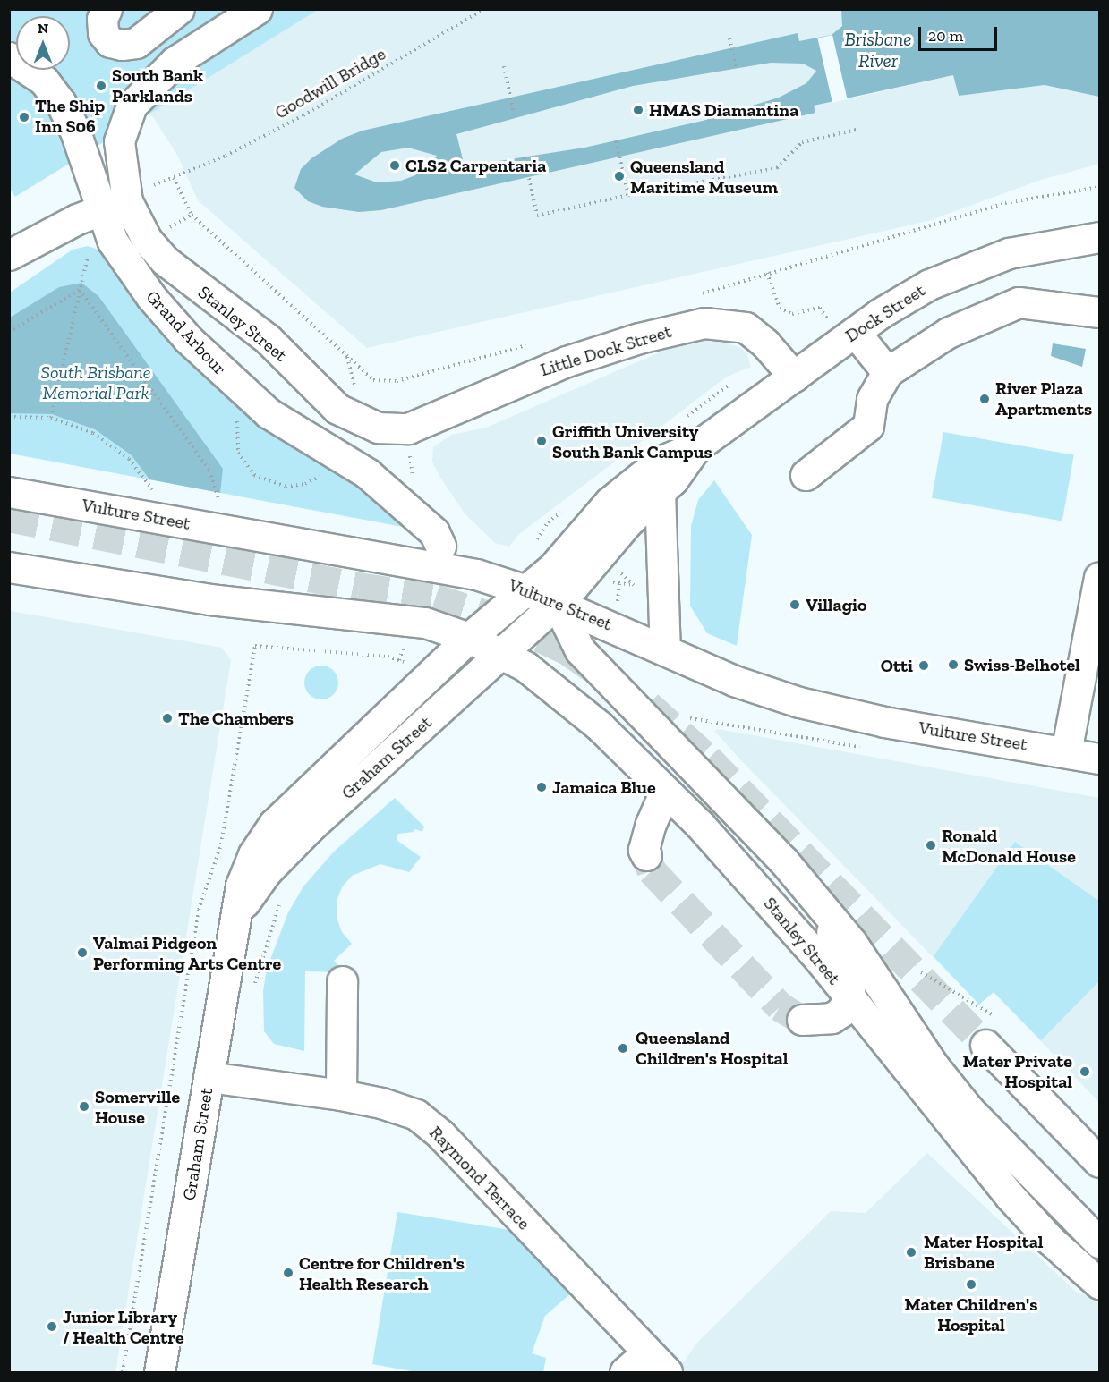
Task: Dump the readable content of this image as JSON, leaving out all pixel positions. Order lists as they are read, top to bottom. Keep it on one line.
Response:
{"streets":{"street":["Dock Street","Stanley Street","Grand Arbour","Little Dock Street","Vulture Street","Graham Street","Raymond Terrace"],"path":["Goodwill Bridge"]},"crossings":[["Dock Street","Stanley Street"],["Dock Street","Little Dock Street"],["Dock Street","Vulture Street"],["Dock Street","Graham Street"],["Stanley Street","Grand Arbour"],["Stanley Street","Little Dock Street"],["Stanley Street","Vulture Street"],["Stanley Street","Graham Street"],["Vulture Street","Graham Street"],["Graham Street","Raymond Terrace"]],"water":["Brisbane River"],"parks":["South Brisbane Memorial Park"],"places":["South Bank Parklands","HMAS Diamantina","The Ship Inn S06","CLS2 Carpentaria","Queensland Maritime Museum","River Plaza Apartments","Griffith University South Bank Campus","Villagio","Swiss-Belhotel","Otti","The Chambers","Jamaica Blue","Ronald McDonald House","Valmai Pidgeon Performing Arts Centre","Queensland Children's Hospital","Mater Private Hospital","Somerville House","Mater Hospital Brisbane","Centre for Children's Health Research","Mater Children's Hospital","Junior Library / Health Centre"],"scale_bar":"20 m","north":"top"}
